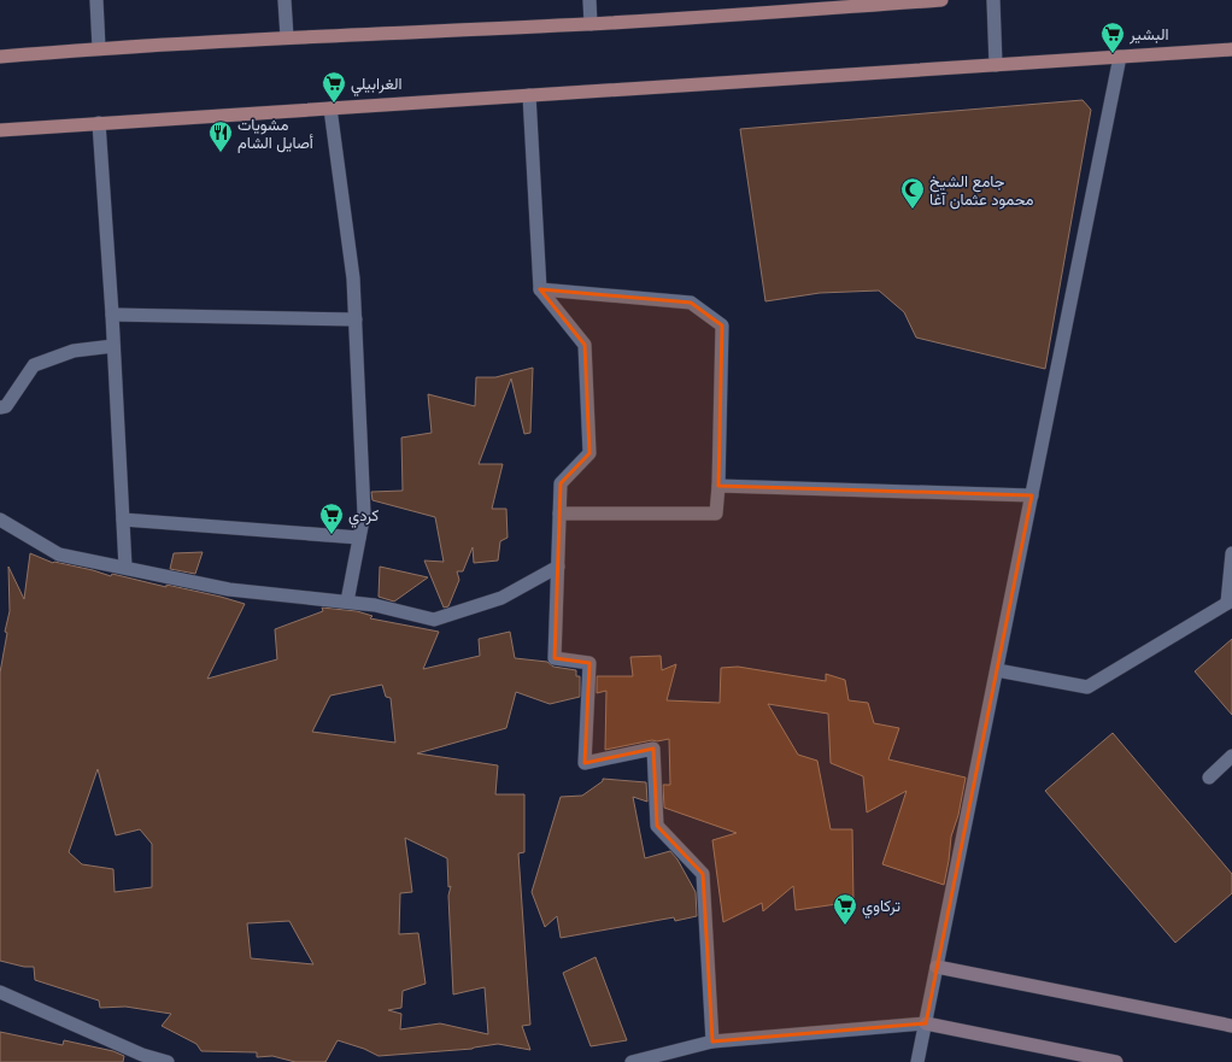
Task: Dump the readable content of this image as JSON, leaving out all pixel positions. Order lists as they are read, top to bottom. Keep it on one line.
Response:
{"places":{"supermarket":["البشير","الغرابيلي","كردي","تركاوي"],"restaurant":["مشويات أصايل الشام"],"mosque":["جامع الشيخ محمود عثمان آغا"]}}
